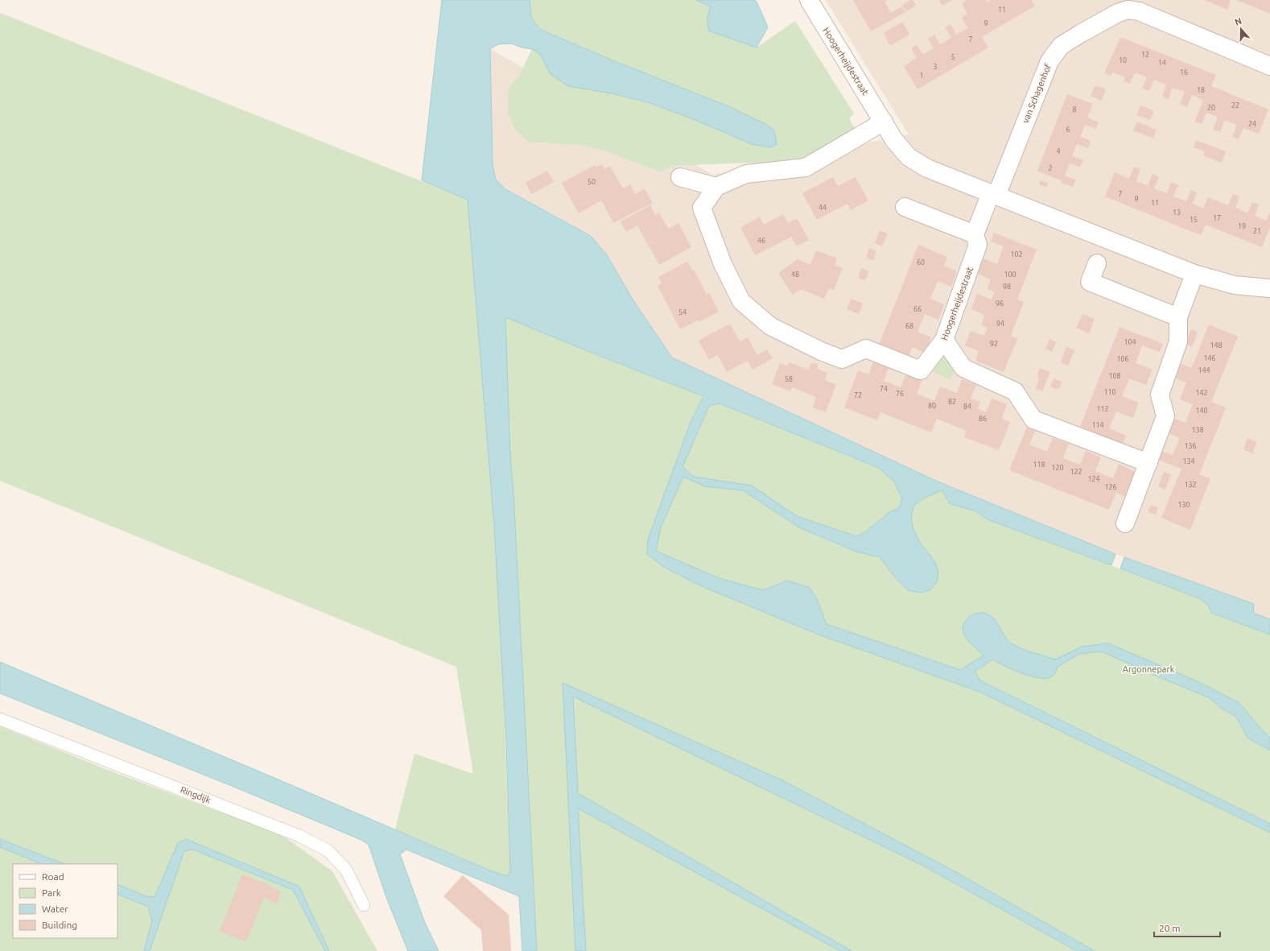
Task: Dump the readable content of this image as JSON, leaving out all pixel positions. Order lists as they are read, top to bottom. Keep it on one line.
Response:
{"streets":{"street":["Hoogerheijdestraat","van Schagenhof"],"lane":["Ringdijk"]},"crossings":[["Hoogerheijdestraat","van Schagenhof"]],"parks":["Argonnepark"],"house_numbers":["11","9","7","12","5","10","14","3","16","1","18","22","20","8","24","6","4","2","50","7","9","11","44","13","17","15","19","21","46","102","60","48","100","98","96","66","54","94","68","104","92","148","146","106","144","108","58","74","110","142","76","72","82","80","84","112","140","86","114","138","136","134","118","120","122","124","132","126","130"],"legend":["Road","Park","Water","Building"],"scale_bar":"20 m","north":"top"}
